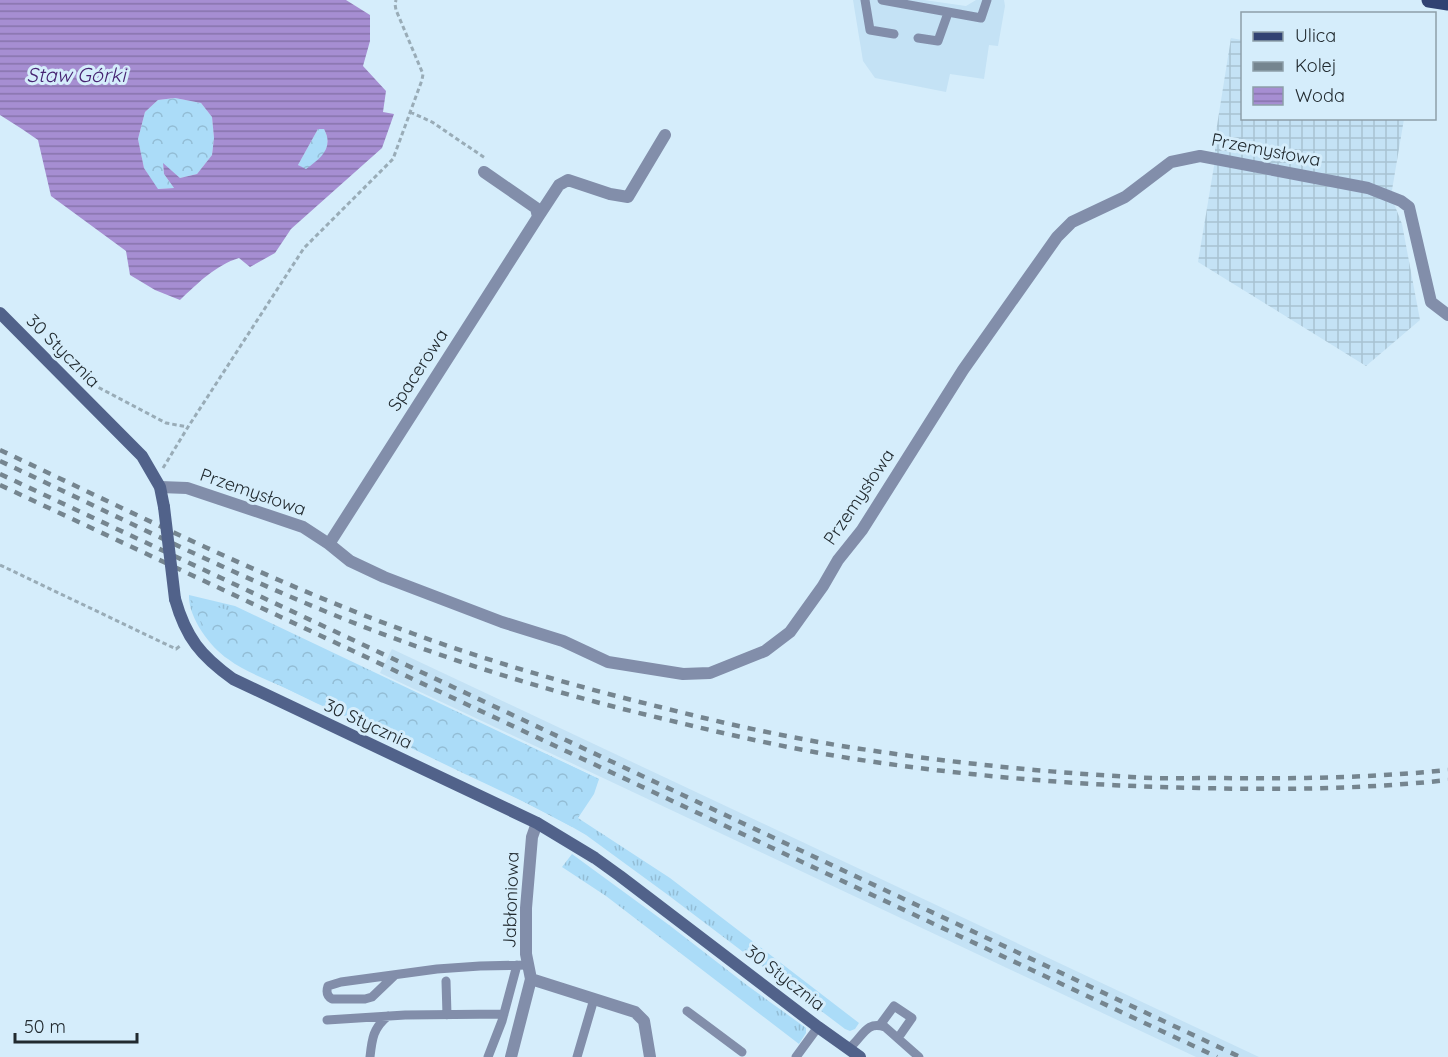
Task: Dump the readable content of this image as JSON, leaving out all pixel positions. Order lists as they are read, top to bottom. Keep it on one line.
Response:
{"streets":{"street":["Przemysłowa","30 Stycznia","Spacerowa","Jabłoniowa"]},"crossings":[["Przemysłowa","30 Stycznia"],["Przemysłowa","Spacerowa"],["30 Stycznia","Jabłoniowa"]],"water":["Staw Górki"],"legend":["Ulica","Kolej","Woda"],"scale_bar":"50 m"}
